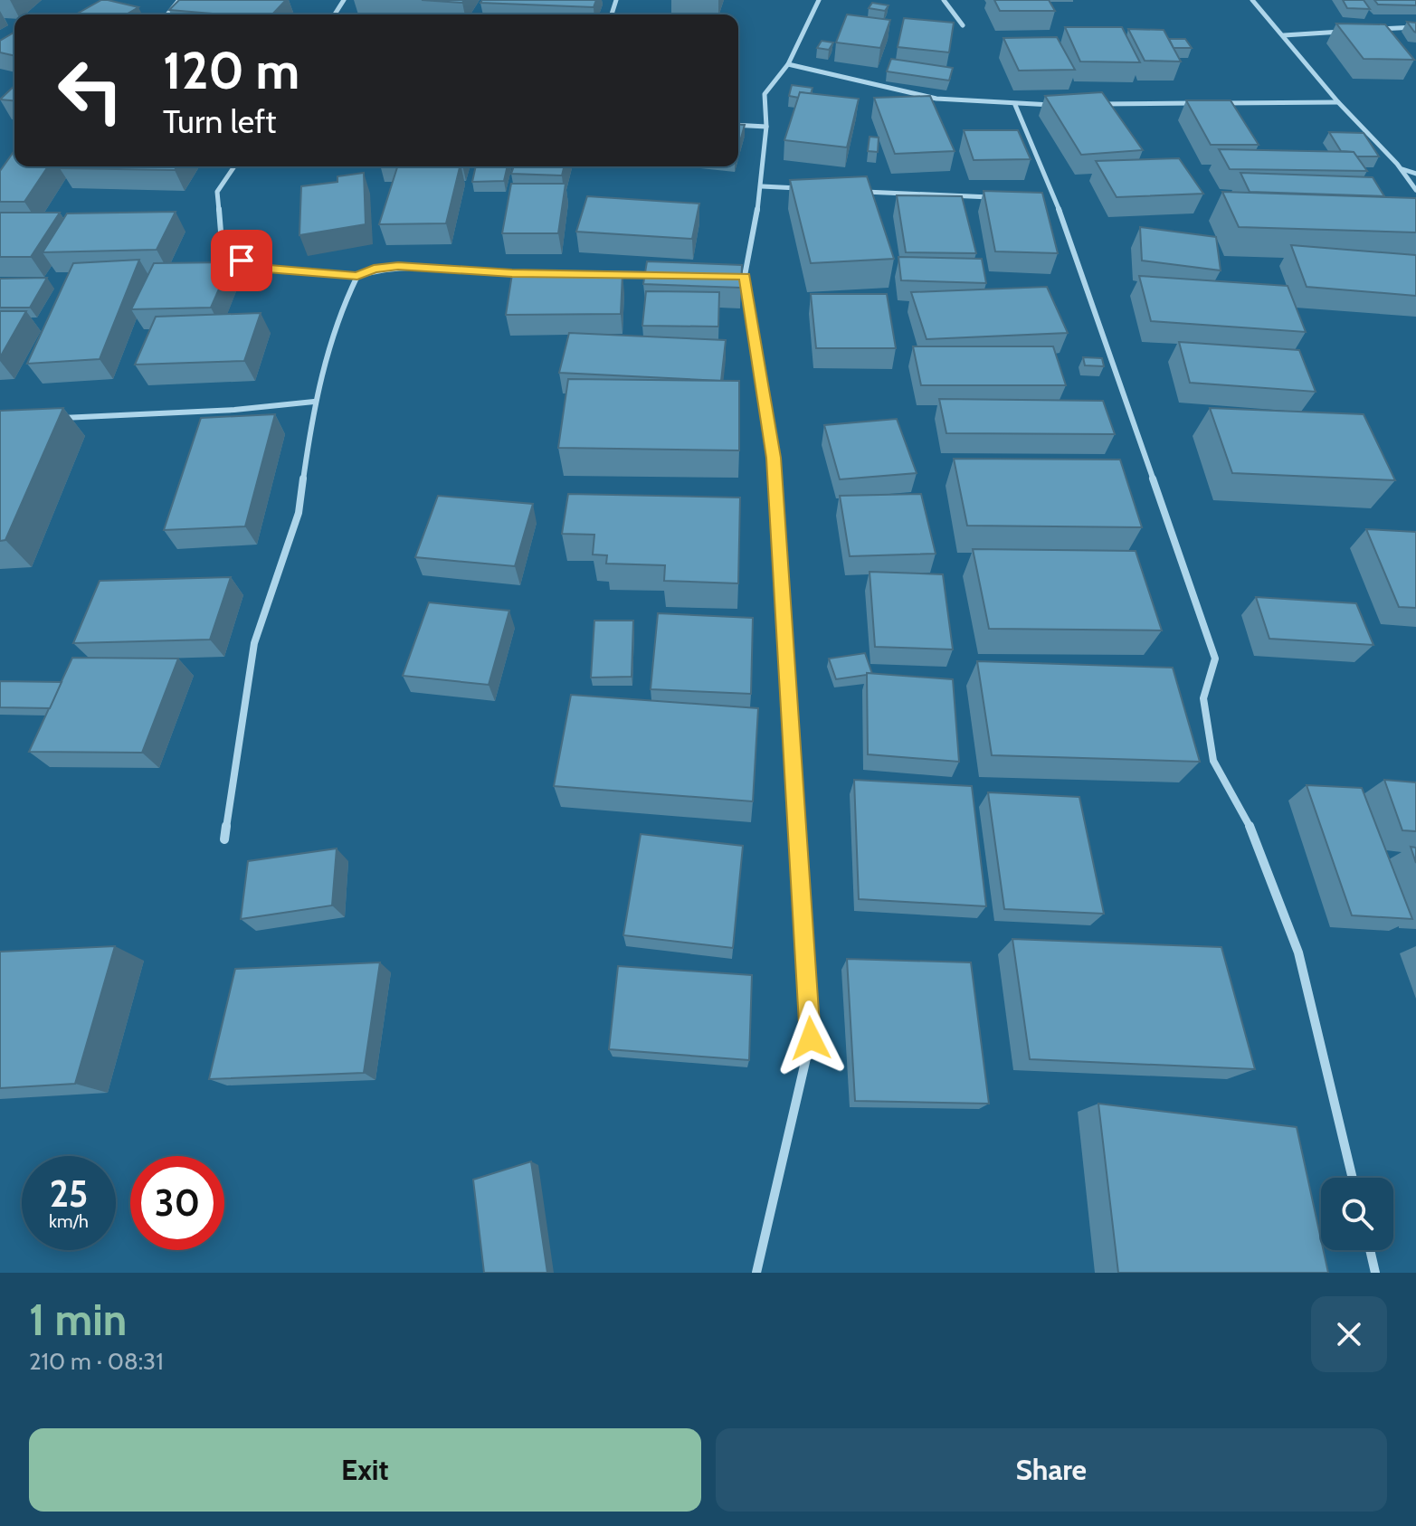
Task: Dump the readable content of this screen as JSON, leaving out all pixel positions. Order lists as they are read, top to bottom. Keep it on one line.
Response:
{"page":{"turn":["120 m","Turn left"],"speed":"25 km/h","limit":"30","heading":["1 min","210 m · 08:31"],"buttons":["Exit","Share"]}}
